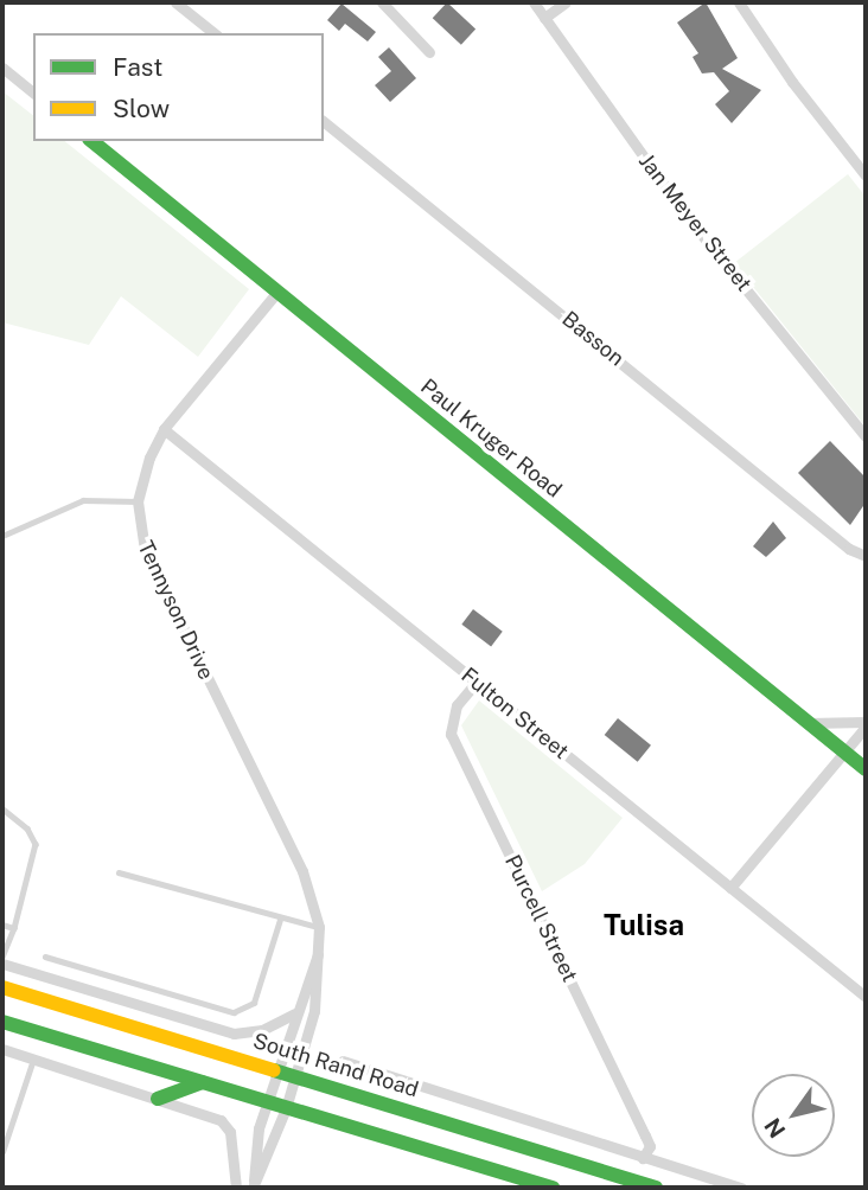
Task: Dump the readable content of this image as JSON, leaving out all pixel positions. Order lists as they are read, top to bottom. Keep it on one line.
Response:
{"streets":{"main road":["Paul Kruger Road","South Rand Road"],"street":["Jan Meyer Street","Basson","Tennyson Drive","Fulton Street","Purcell Street"]},"crossings":[["Paul Kruger Road","Tennyson Drive"],["Tennyson Drive","Fulton Street"],["Tennyson Drive","South Rand Road"],["Fulton Street","Purcell Street"]],"districts":["Tulisa"],"legend":["Fast","Slow"],"north":"bottom left"}
